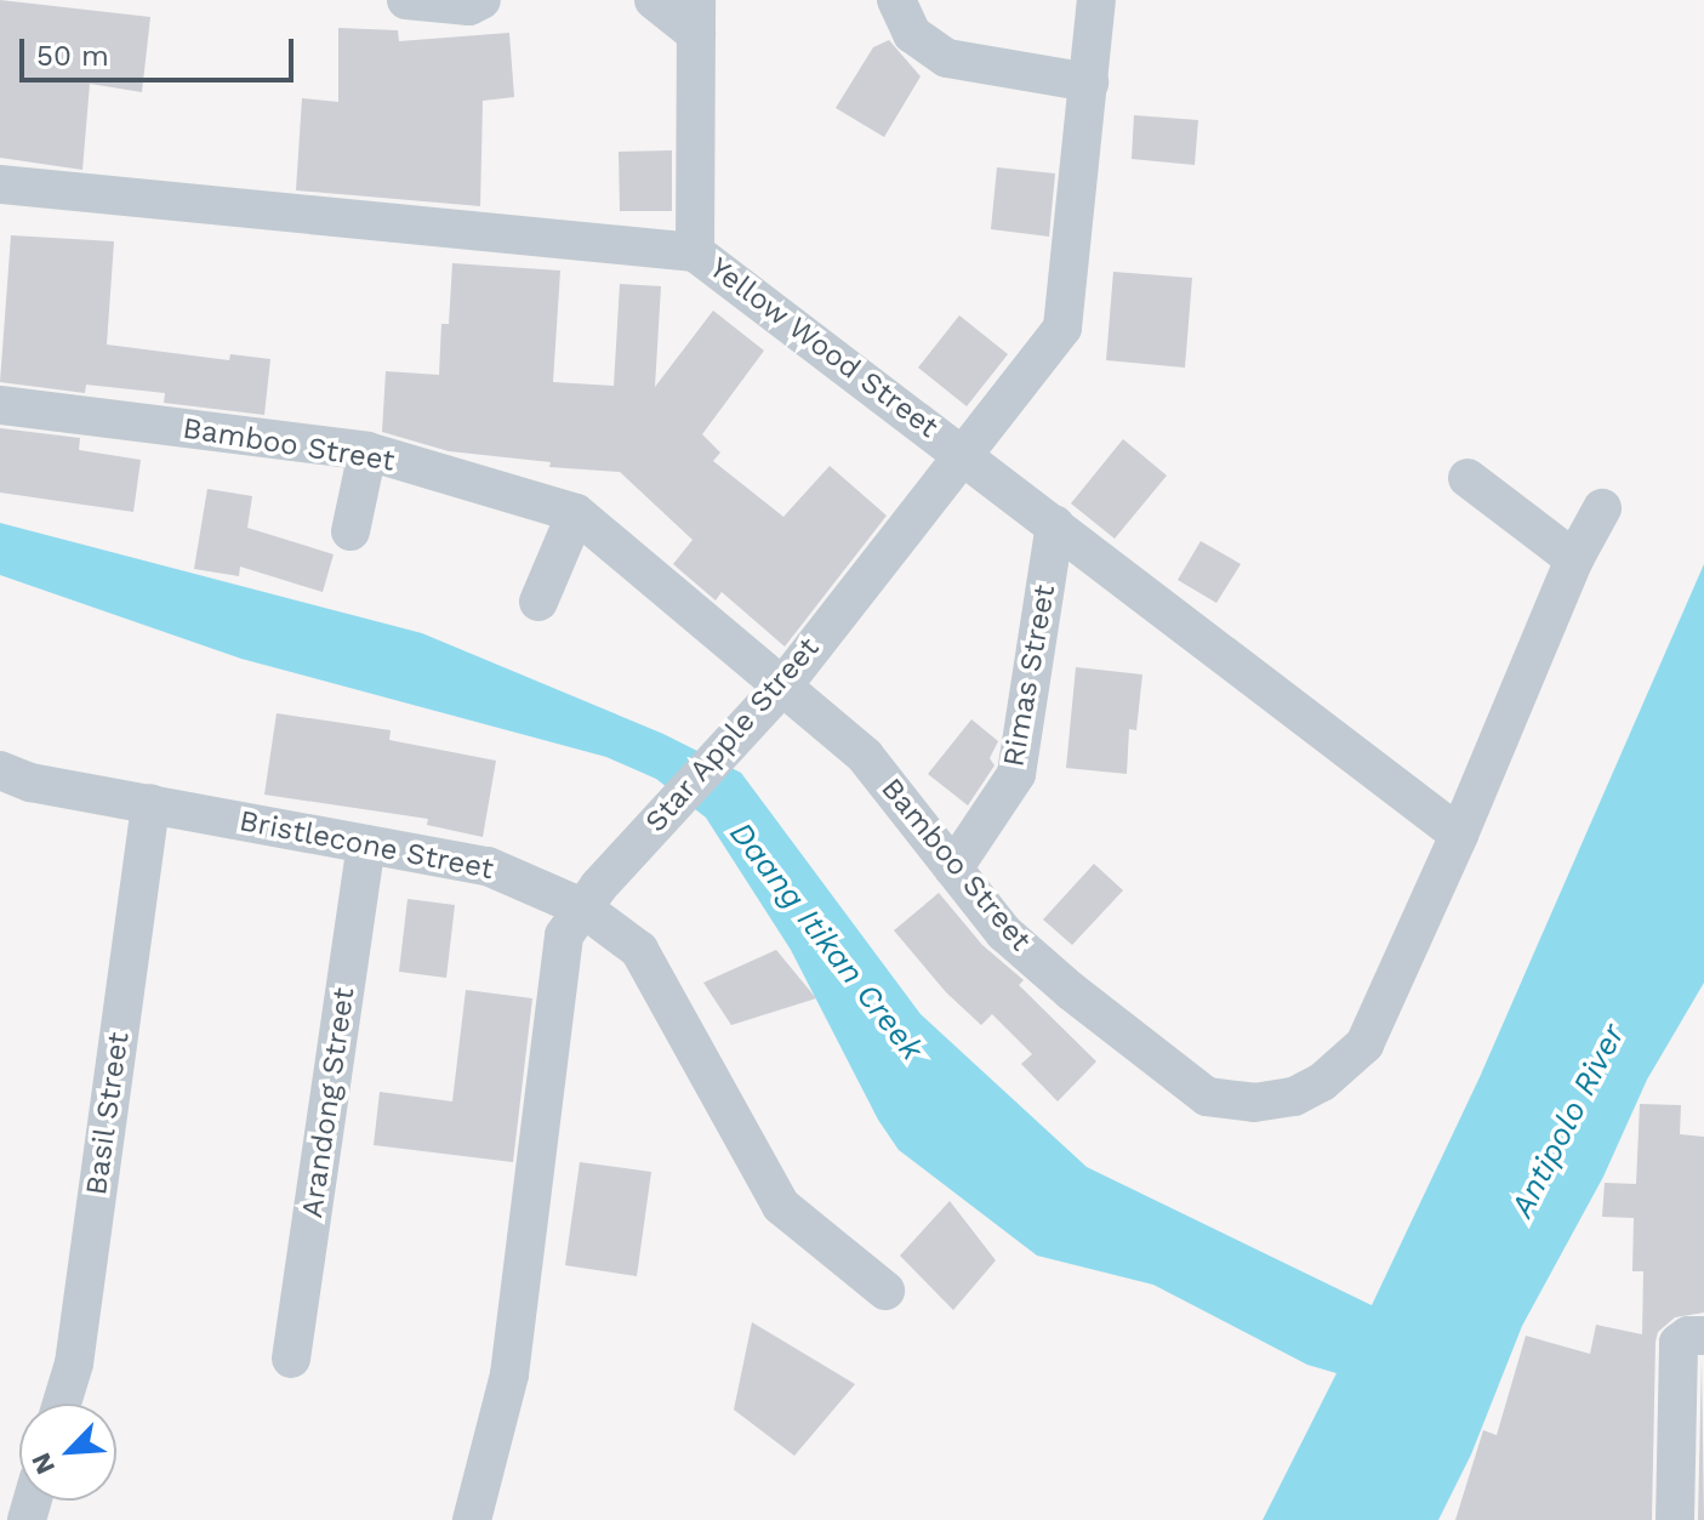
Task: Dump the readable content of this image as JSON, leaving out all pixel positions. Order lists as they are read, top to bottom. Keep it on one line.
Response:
{"streets":{"street":["Yellow Wood Street","Bamboo Street","Rimas Street","Star Apple Street","Bristlecone Street","Arandong Street","Basil Street"]},"crossings":[["Yellow Wood Street","Bamboo Street"],["Yellow Wood Street","Rimas Street"],["Yellow Wood Street","Star Apple Street"],["Bamboo Street","Rimas Street"],["Bamboo Street","Star Apple Street"],["Star Apple Street","Bristlecone Street"],["Bristlecone Street","Arandong Street"],["Bristlecone Street","Basil Street"]],"water":["Daang Itikan Creek","Antipolo River"],"scale_bar":"50 m","north":"bottom left"}
